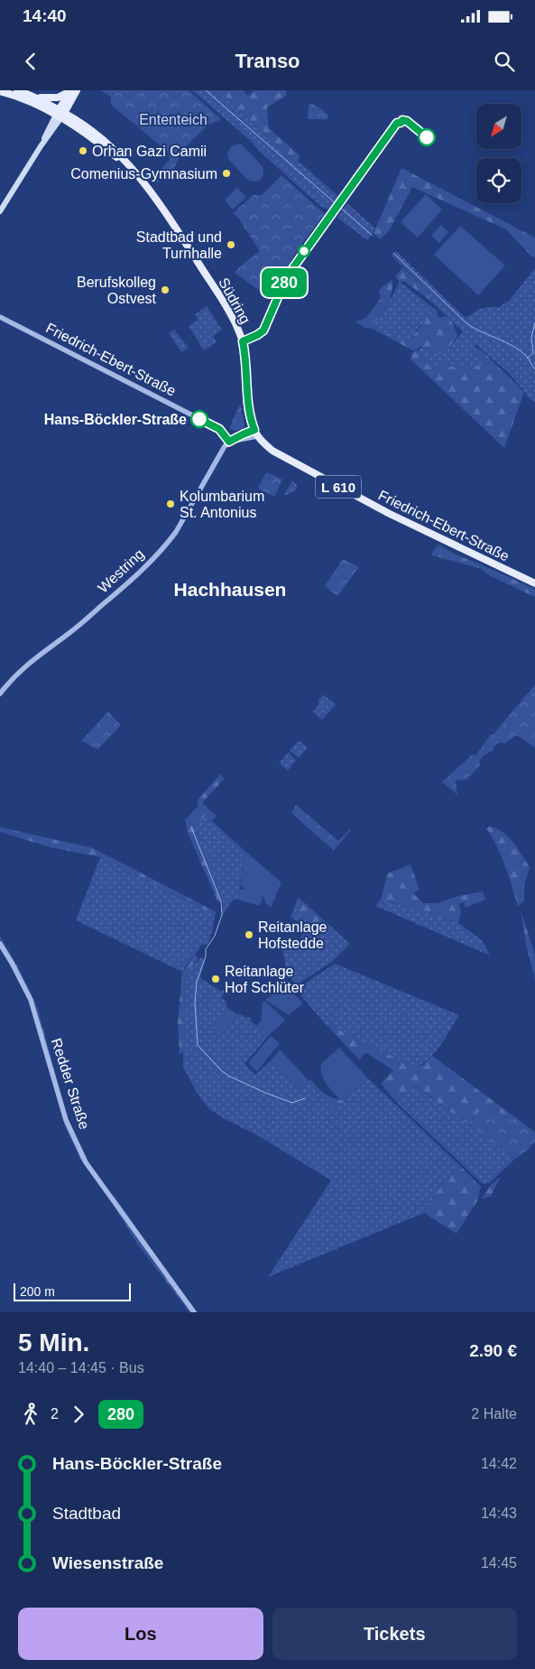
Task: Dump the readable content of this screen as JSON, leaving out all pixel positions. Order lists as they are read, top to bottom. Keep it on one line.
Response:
{"streets":{"main road":["Südring","Friedrich-Ebert-Straße","L 610"],"street":["Westring","Redder Straße"]},"crossings":[["Südring","Friedrich-Ebert-Straße"],["Südring","Westring"],["Friedrich-Ebert-Straße","Westring"]],"districts":["Hachhausen"],"parks":["Ententeich"],"places":["Orhan Gazi Camii","Comenius-Gymnasium","Stadtbad und Turnhalle","Berufskolleg Ostvest","Hans-Böckler-Straße","Kolumbarium St. Antonius","Reitanlage Hofstedde","Reitanlage Hof Schlüter"],"lines":["bus line 280"],"scale_bar":"200 m","north":"bottom left","page":{"status":"14:40","header":"Transo","on_map":"280","scale":"200 m","heading":["5 Min.","14:40 – 14:45 · Bus","2.90 €"],"legs":["2","280","2 Halte"],"list":[{"name":"Hans-Böckler-Straße","value":"14:42"},{"name":"Stadtbad","value":"14:43"},{"name":"Wiesenstraße","value":"14:45"}],"buttons":["Los","Tickets"]}}
